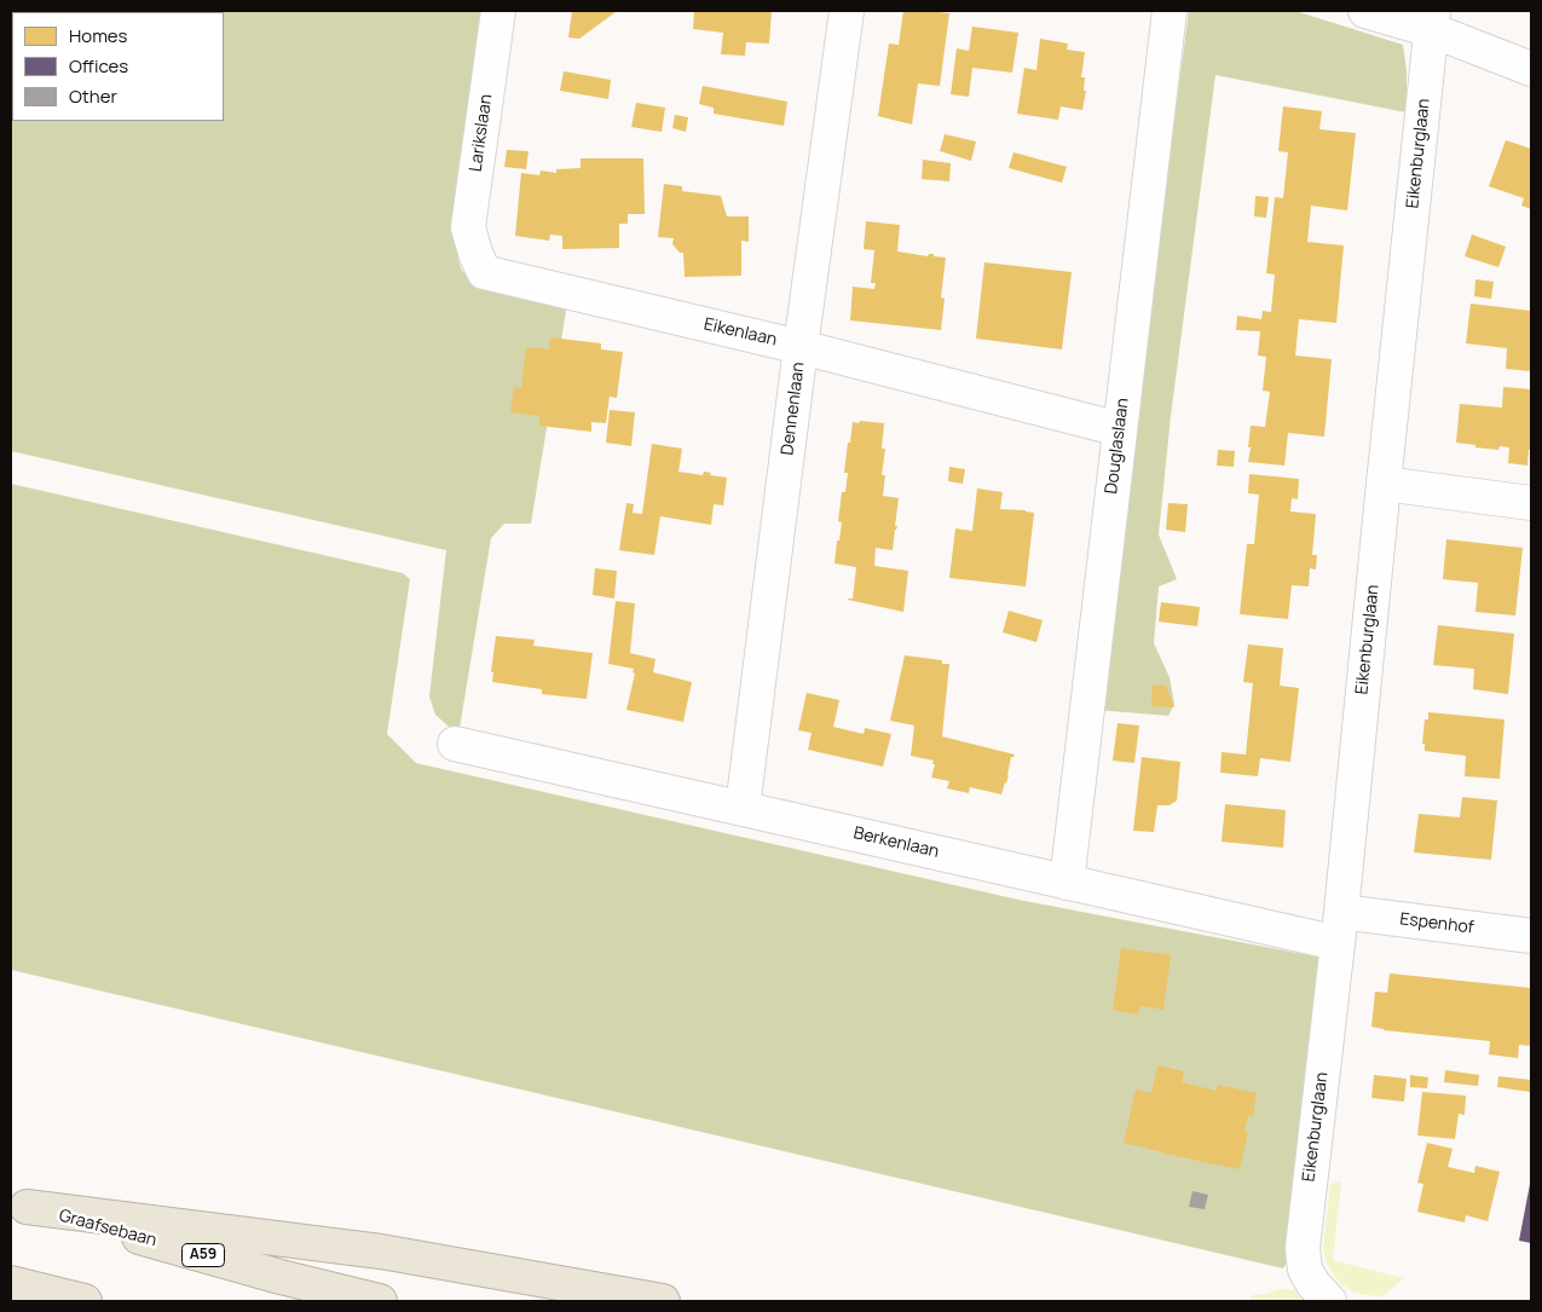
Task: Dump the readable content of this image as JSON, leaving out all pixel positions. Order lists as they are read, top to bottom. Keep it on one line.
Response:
{"streets":{"highway":["Graafsebaan","A59"],"street":["Larikslaan","Eikenburglaan","Eikenlaan","Dennenlaan","Douglaslaan","Berkenlaan","Espenhof"]},"crossings":[["Larikslaan","Eikenlaan"],["Eikenburglaan","Berkenlaan"],["Eikenburglaan","Espenhof"],["Eikenlaan","Dennenlaan"],["Eikenlaan","Douglaslaan"],["Dennenlaan","Berkenlaan"],["Douglaslaan","Berkenlaan"],["Berkenlaan","Espenhof"],["Graafsebaan","A59"]],"legend":["Homes","Offices","Other"]}
